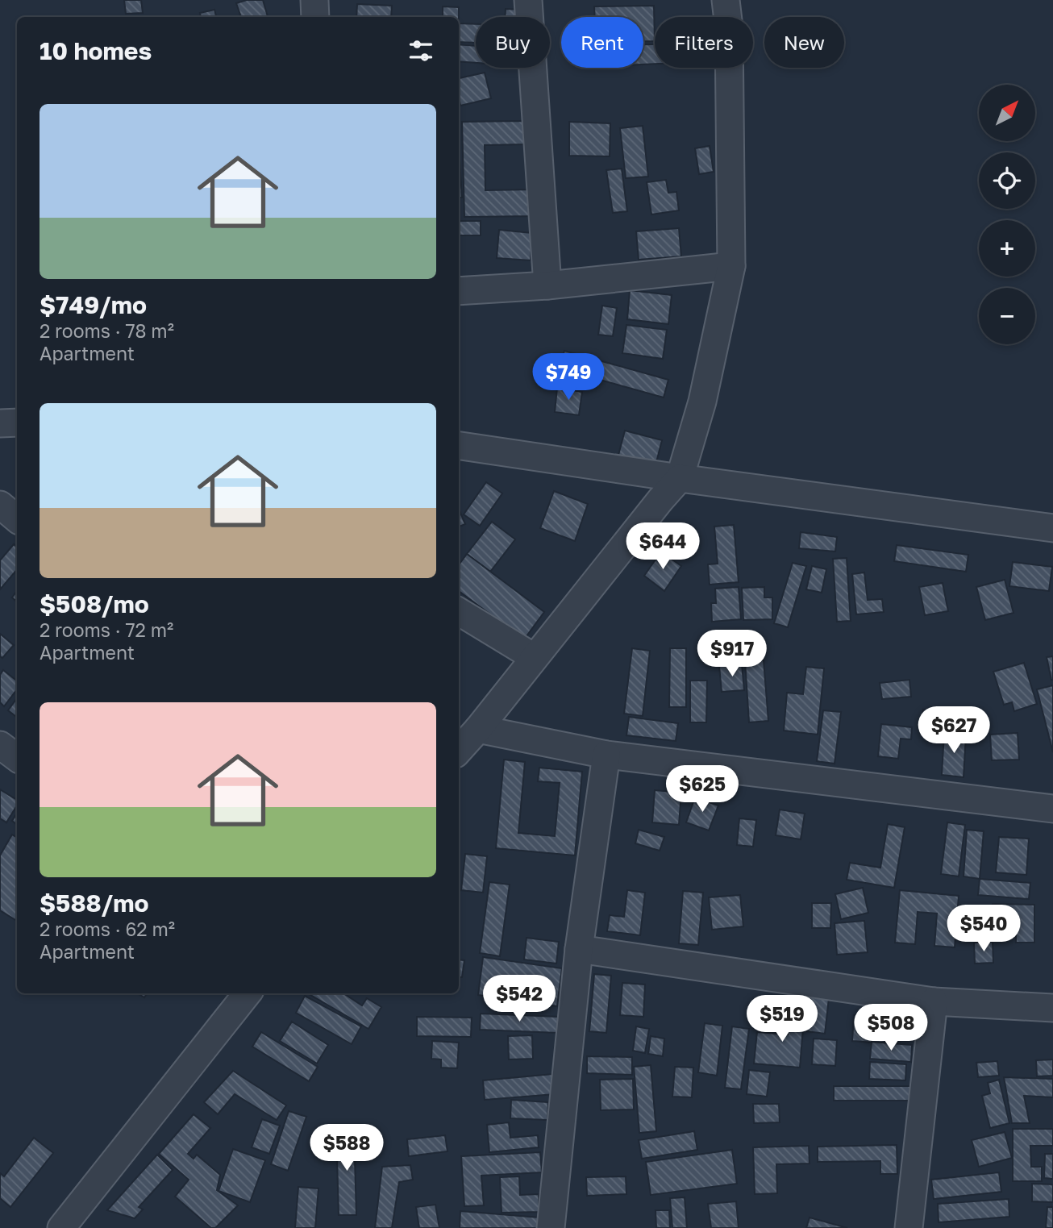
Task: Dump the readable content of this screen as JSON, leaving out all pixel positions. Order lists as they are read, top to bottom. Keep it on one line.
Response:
{"north":"top right","page":{"chip":["Buy","Rent","Filters","New"],"heading":"10 homes","map_buttons":["+","−"],"list":[{"name":"$749/mo","note":"2 rooms · 78 m² · Apartment"},{"name":"$508/mo","note":"2 rooms · 72 m² · Apartment"},{"name":"$588/mo","note":"2 rooms · 62 m² · Apartment"}],"price":["$749","$644","$917","$627","$625","$540","$542","$519","$508","$588"]}}
